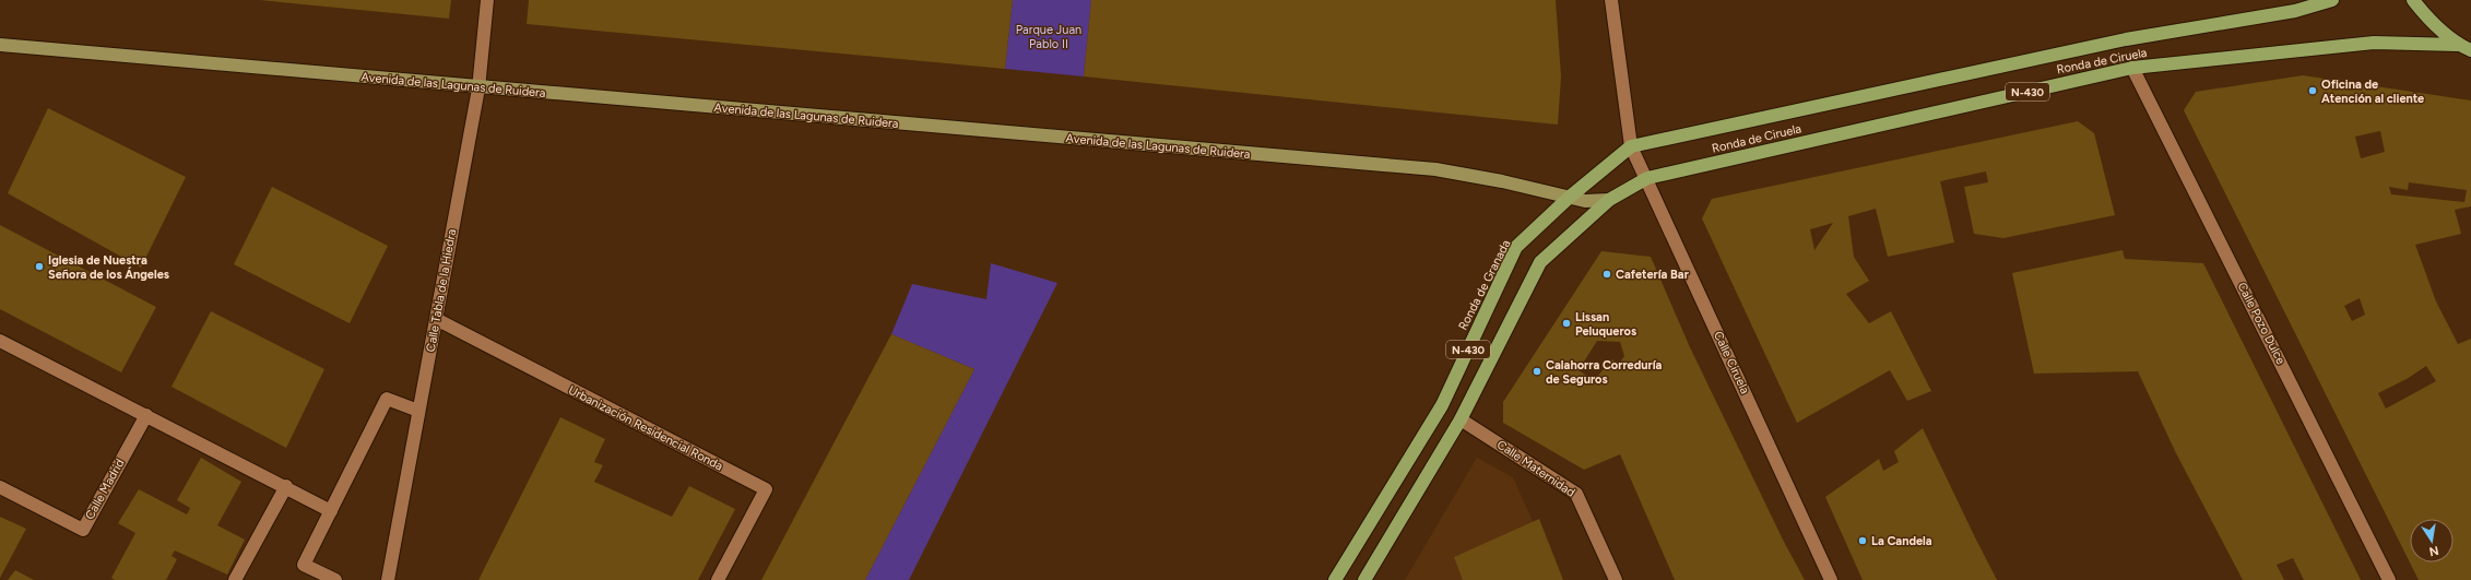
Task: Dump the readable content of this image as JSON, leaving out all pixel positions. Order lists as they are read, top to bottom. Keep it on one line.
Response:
{"streets":{"highway":["Ronda de Ciruela","N-430","Ronda de Granada"],"main road":["Avenida de las Lagunas de Ruidera"],"street":["Calle Tabla de la Hiedra","Calle Pozo Dulce","Calle Ciruela","Urbanización Residencial Ronda","Calle Maternidad","Calle Madrid"]},"crossings":[["Ronda de Ciruela","Avenida de las Lagunas de Ruidera"],["Ronda de Ciruela","N-430"],["Ronda de Ciruela","Ronda de Granada"],["Ronda de Ciruela","Calle Pozo Dulce"],["Ronda de Ciruela","Calle Ciruela"],["Avenida de las Lagunas de Ruidera","N-430"],["Avenida de las Lagunas de Ruidera","Ronda de Granada"],["Avenida de las Lagunas de Ruidera","Calle Tabla de la Hiedra"],["N-430","Calle Maternidad"],["Ronda de Granada","Calle Ciruela"],["Calle Tabla de la Hiedra","Urbanización Residencial Ronda"]],"parks":["Parque Juan Pablo II"],"places":["Oficina de Atención al cliente","Iglesia de Nuestra Señora de los Ángeles","Cafetería Bar","Lissan Peluqueros","Calahorra Correduría de Seguros","La Candela"],"north":"bottom"}
